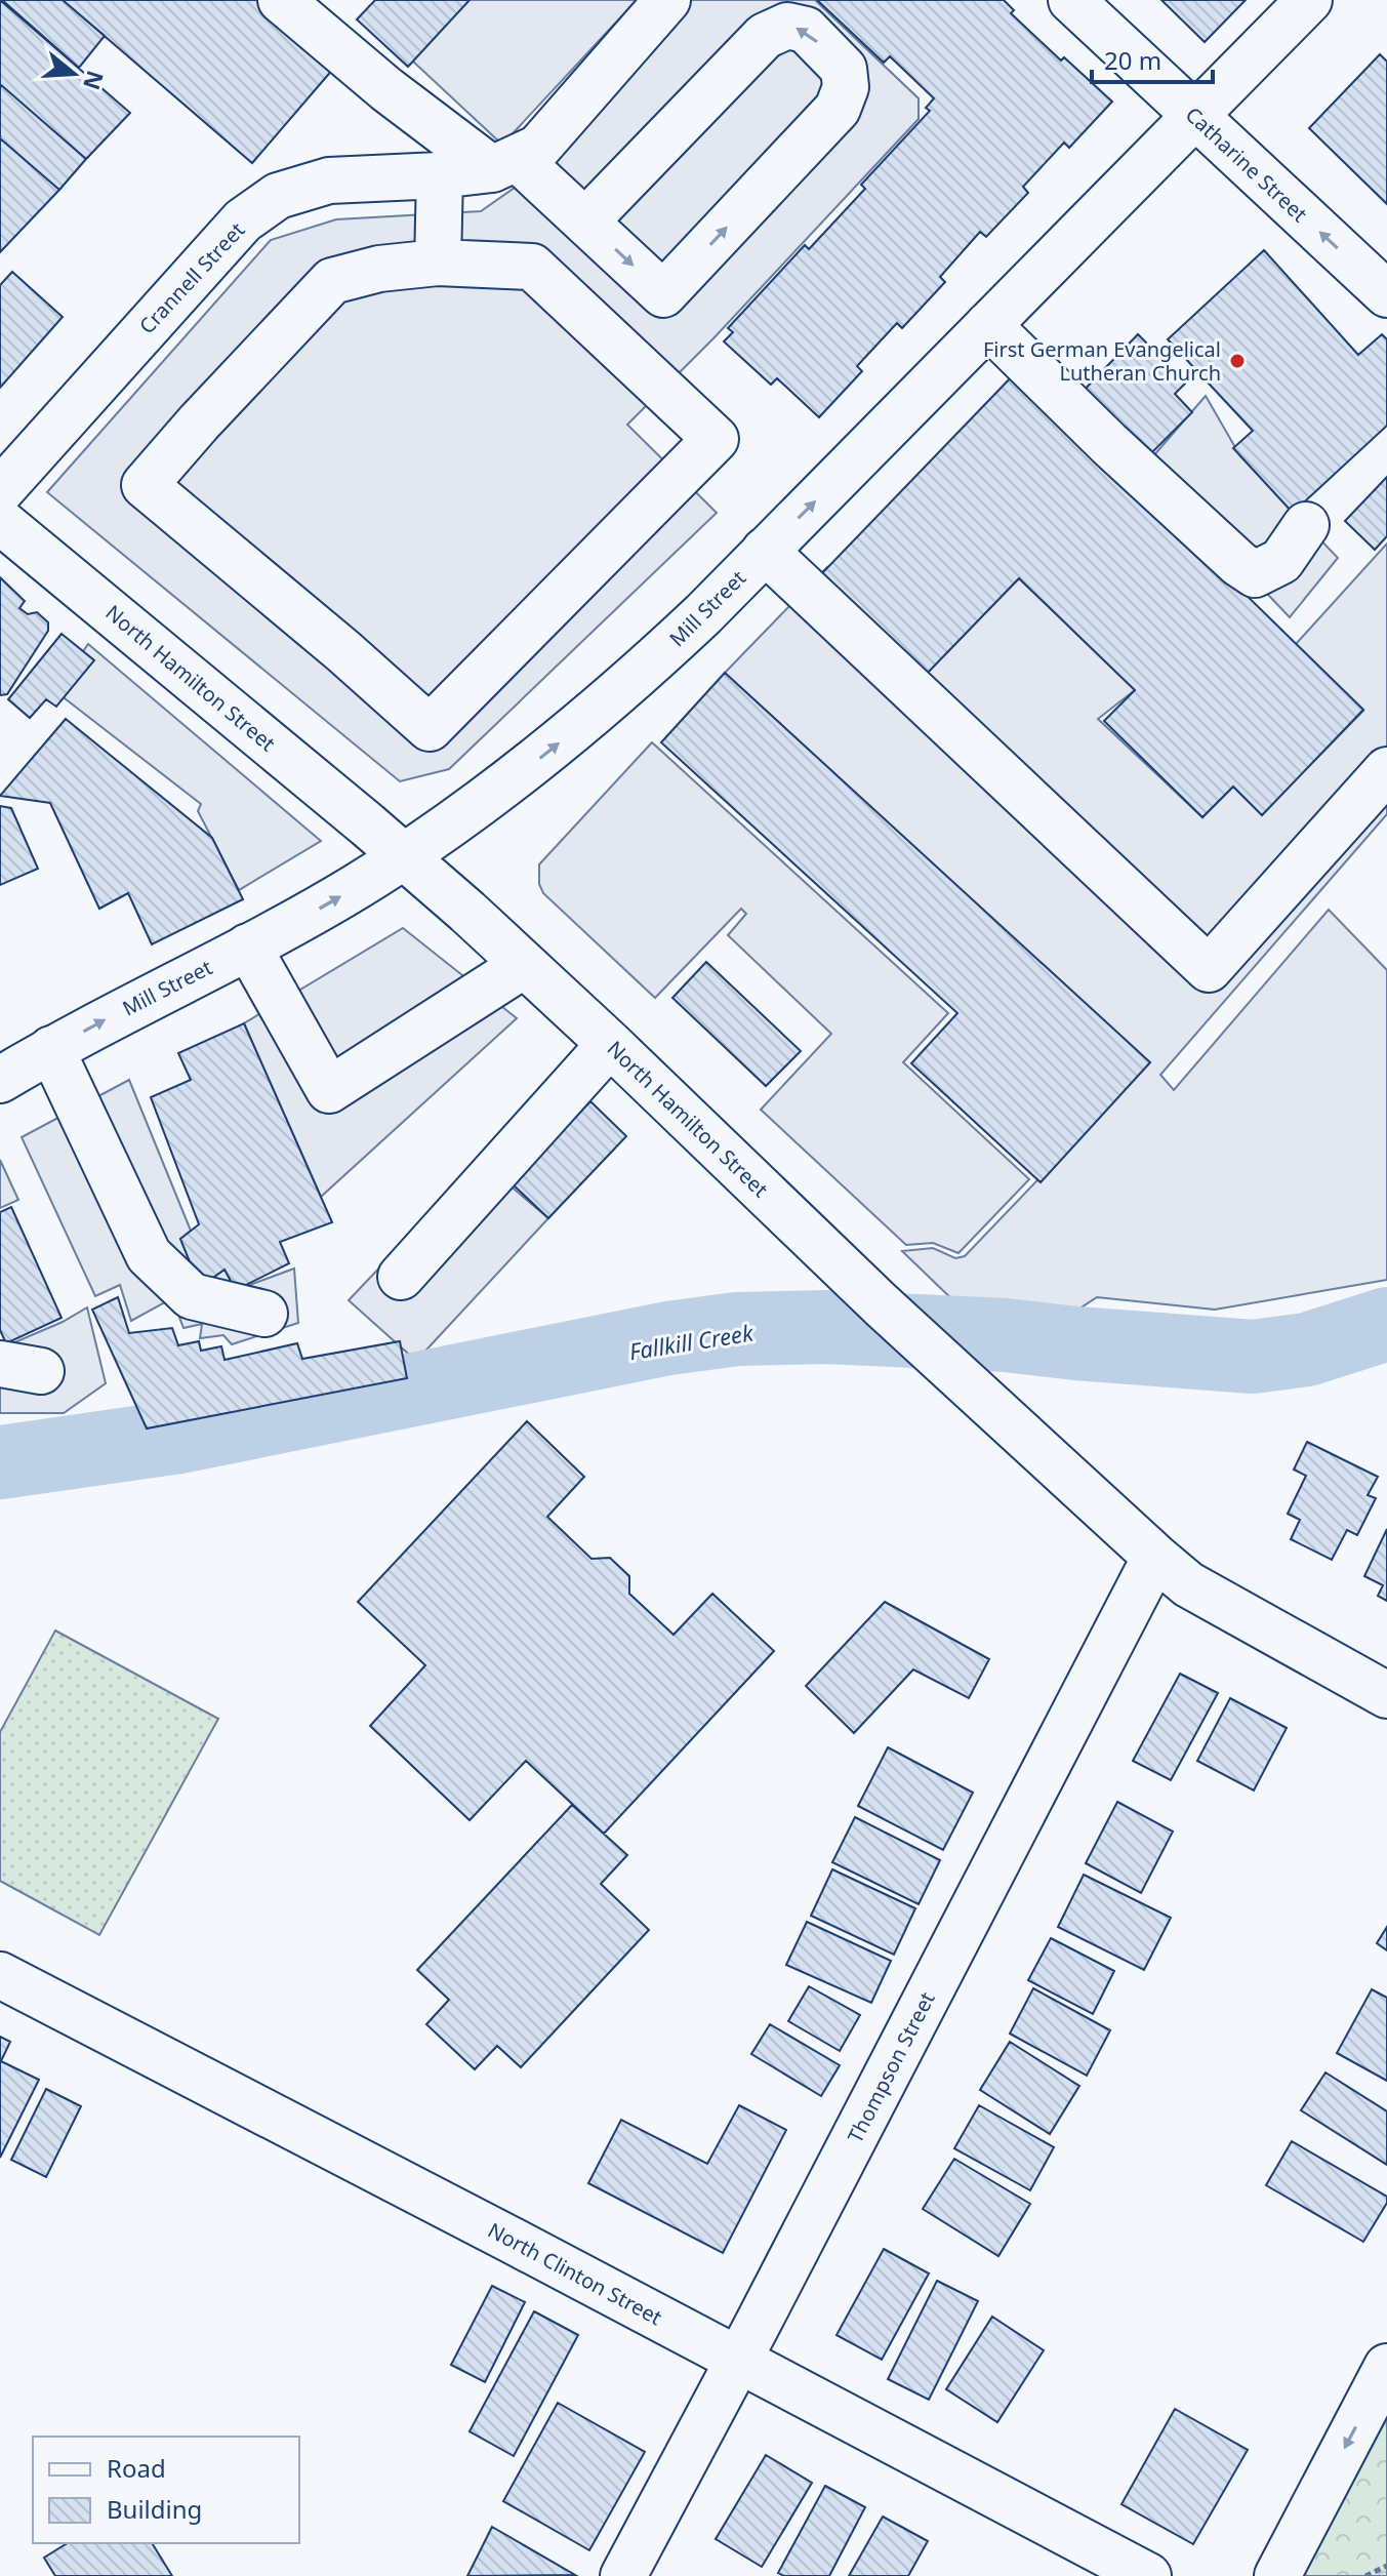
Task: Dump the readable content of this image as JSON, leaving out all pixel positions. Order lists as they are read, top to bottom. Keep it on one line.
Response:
{"streets":{"main road":["Catharine Street","Crannell Street","Mill Street","North Hamilton Street","Thompson Street","North Clinton Street"]},"crossings":[["Catharine Street","Mill Street"],["Mill Street","North Hamilton Street"],["North Hamilton Street","Thompson Street"],["Thompson Street","North Clinton Street"]],"one_way":["Catharine Street","Mill Street"],"water":["Fallkill Creek"],"places":["First German Evangelical Lutheran Church"],"legend":["Road","Building"],"scale_bar":"20 m","north":"right"}
